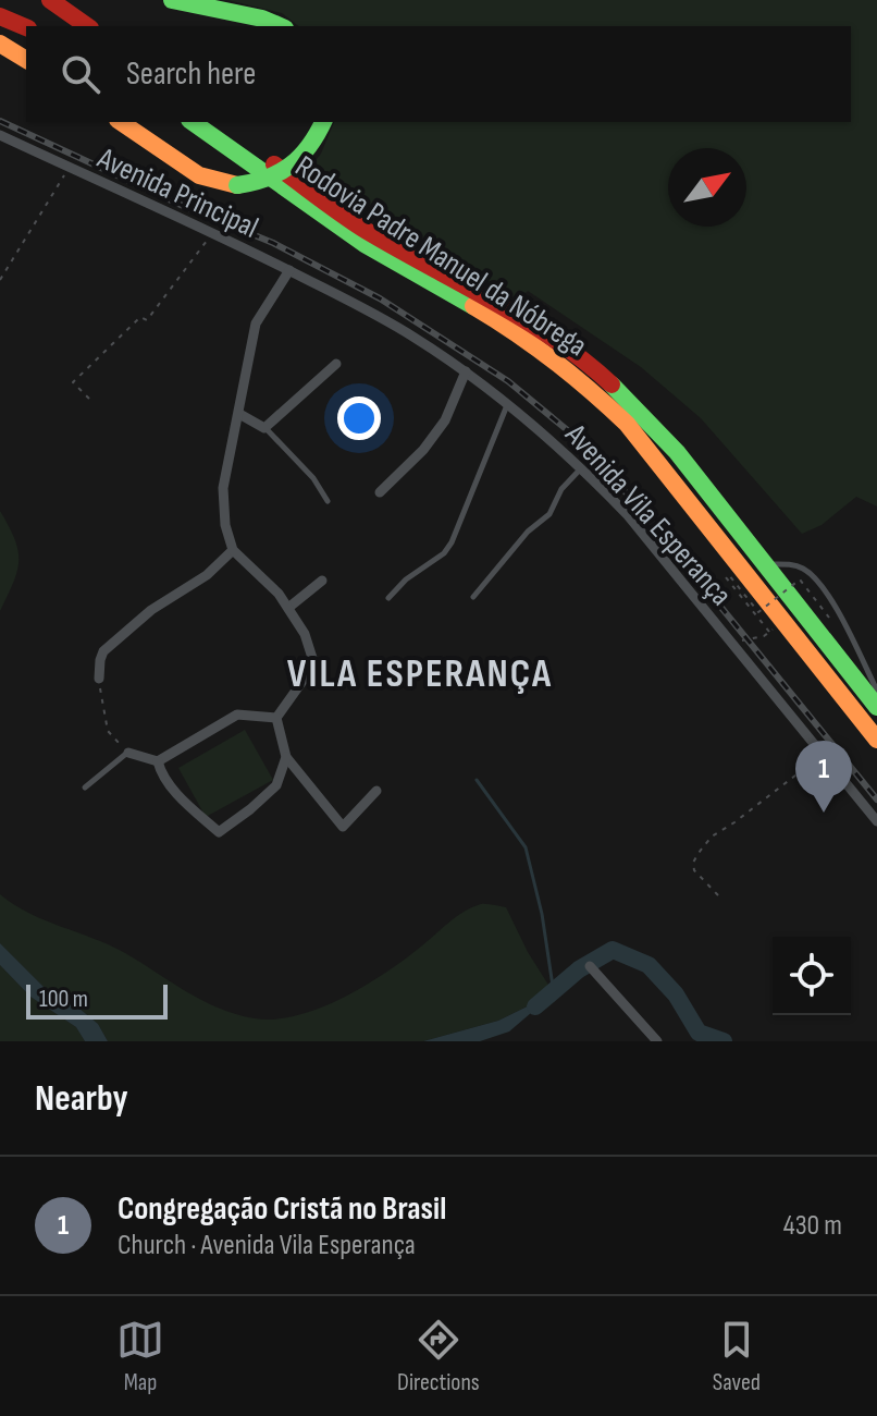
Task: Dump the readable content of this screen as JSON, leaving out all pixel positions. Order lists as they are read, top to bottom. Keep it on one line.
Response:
{"streets":{"highway":["Rodovia Padre Manuel da Nóbrega"],"street":["Avenida Principal","Avenida Vila Esperança"]},"crossings":[["Avenida Principal","Avenida Vila Esperança"]],"districts":["VILA ESPERANÇA"],"scale_bar":"100 m","north":"top right","page":{"search":"Search here","pins":"1","scale":"100 m","heading":"Nearby","list":[{"mark":"1","name":"Congregação Cristã no Brasil","note":"Church · Avenida Vila Esperança","value":"430 m"}],"nav":["Map","Directions","Saved"]}}
